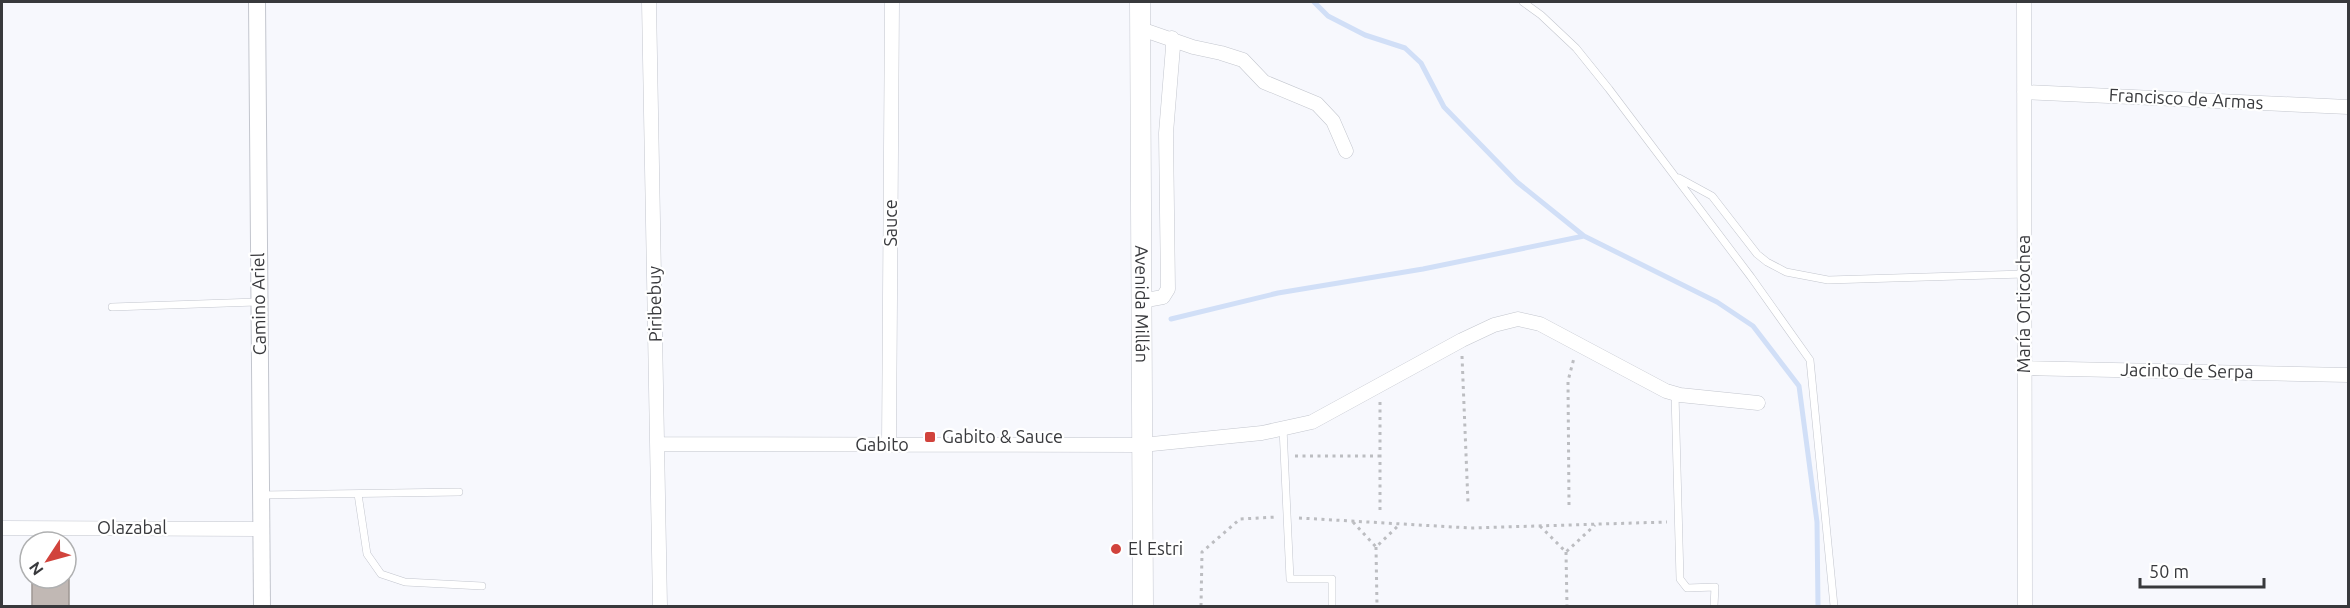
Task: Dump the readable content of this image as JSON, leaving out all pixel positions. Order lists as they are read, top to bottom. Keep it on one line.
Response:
{"streets":{"main road":["Avenida Millán"],"street":["Francisco de Armas","Sauce","Camino Ariel","Piribebuy","María Orticochea","Jacinto de Serpa","Gabito","Olazabal"]},"crossings":[["Francisco de Armas","María Orticochea"],["Sauce","Gabito"],["Camino Ariel","Olazabal"],["Piribebuy","Gabito"],["Avenida Millán","Gabito"],["María Orticochea","Jacinto de Serpa"]],"places":{"transit":["Gabito & Sauce"],"other":["El Estri"]},"scale_bar":"50 m","north":"bottom left"}
